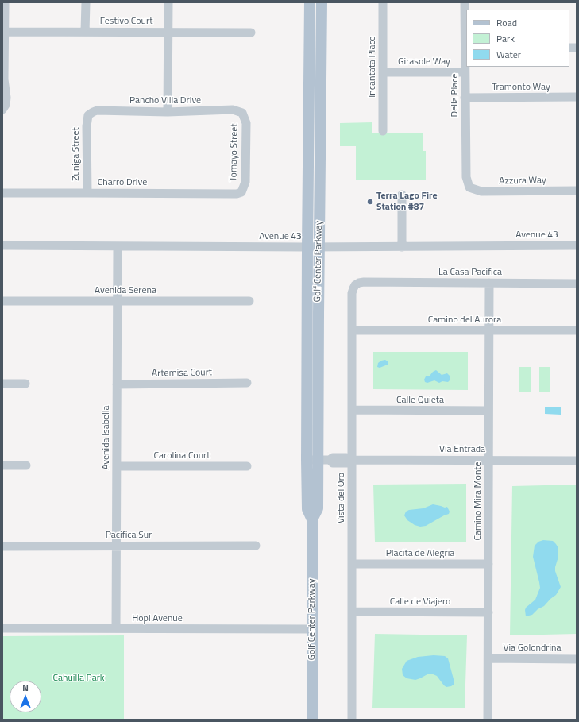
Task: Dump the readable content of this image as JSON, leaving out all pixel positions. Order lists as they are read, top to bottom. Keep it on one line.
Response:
{"streets":{"main road":["Golf Center Parkway"],"street":["Festivo Court","Girasole Way","Incantata Place","Tramonto Way","Della Place","Pancho Villa Drive","Tomayo Street","Zuniga Street","Azzura Way","Charro Drive","Avenue 43","La Casa Pacifica","Avenida Serena","Camino del Aurora","Artemisa Court","Calle Quieta","Avenida Isabella","Via Entrada","Carolina Court","Vista del Oro","Camino Mira Monte","Pacifica Sur","Placita de Alegria","Calle de Viajero","Hopi Avenue","Via Golondrina"]},"crossings":[["Girasole Way","Incantata Place"],["Girasole Way","Della Place"],["Tramonto Way","Della Place"],["Della Place","Azzura Way"],["Pancho Villa Drive","Tomayo Street"],["Pancho Villa Drive","Zuniga Street"],["Tomayo Street","Charro Drive"],["Zuniga Street","Charro Drive"],["Avenue 43","Golf Center Parkway"],["Avenue 43","Avenida Isabella"],["Golf Center Parkway","Via Entrada"],["Golf Center Parkway","Hopi Avenue"],["La Casa Pacifica","Vista del Oro"],["La Casa Pacifica","Camino Mira Monte"],["Avenida Serena","Avenida Isabella"],["Camino del Aurora","Vista del Oro"],["Camino del Aurora","Camino Mira Monte"],["Artemisa Court","Avenida Isabella"],["Calle Quieta","Vista del Oro"],["Calle Quieta","Camino Mira Monte"],["Avenida Isabella","Carolina Court"],["Avenida Isabella","Pacifica Sur"],["Avenida Isabella","Hopi Avenue"],["Via Entrada","Vista del Oro"],["Via Entrada","Camino Mira Monte"],["Vista del Oro","Placita de Alegria"],["Vista del Oro","Calle de Viajero"],["Camino Mira Monte","Placita de Alegria"],["Camino Mira Monte","Calle de Viajero"],["Camino Mira Monte","Via Golondrina"]],"parks":["Cahuilla Park"],"places":["Terra Lago Fire Station #87"],"legend":["Road","Park","Water"],"north":"top"}
